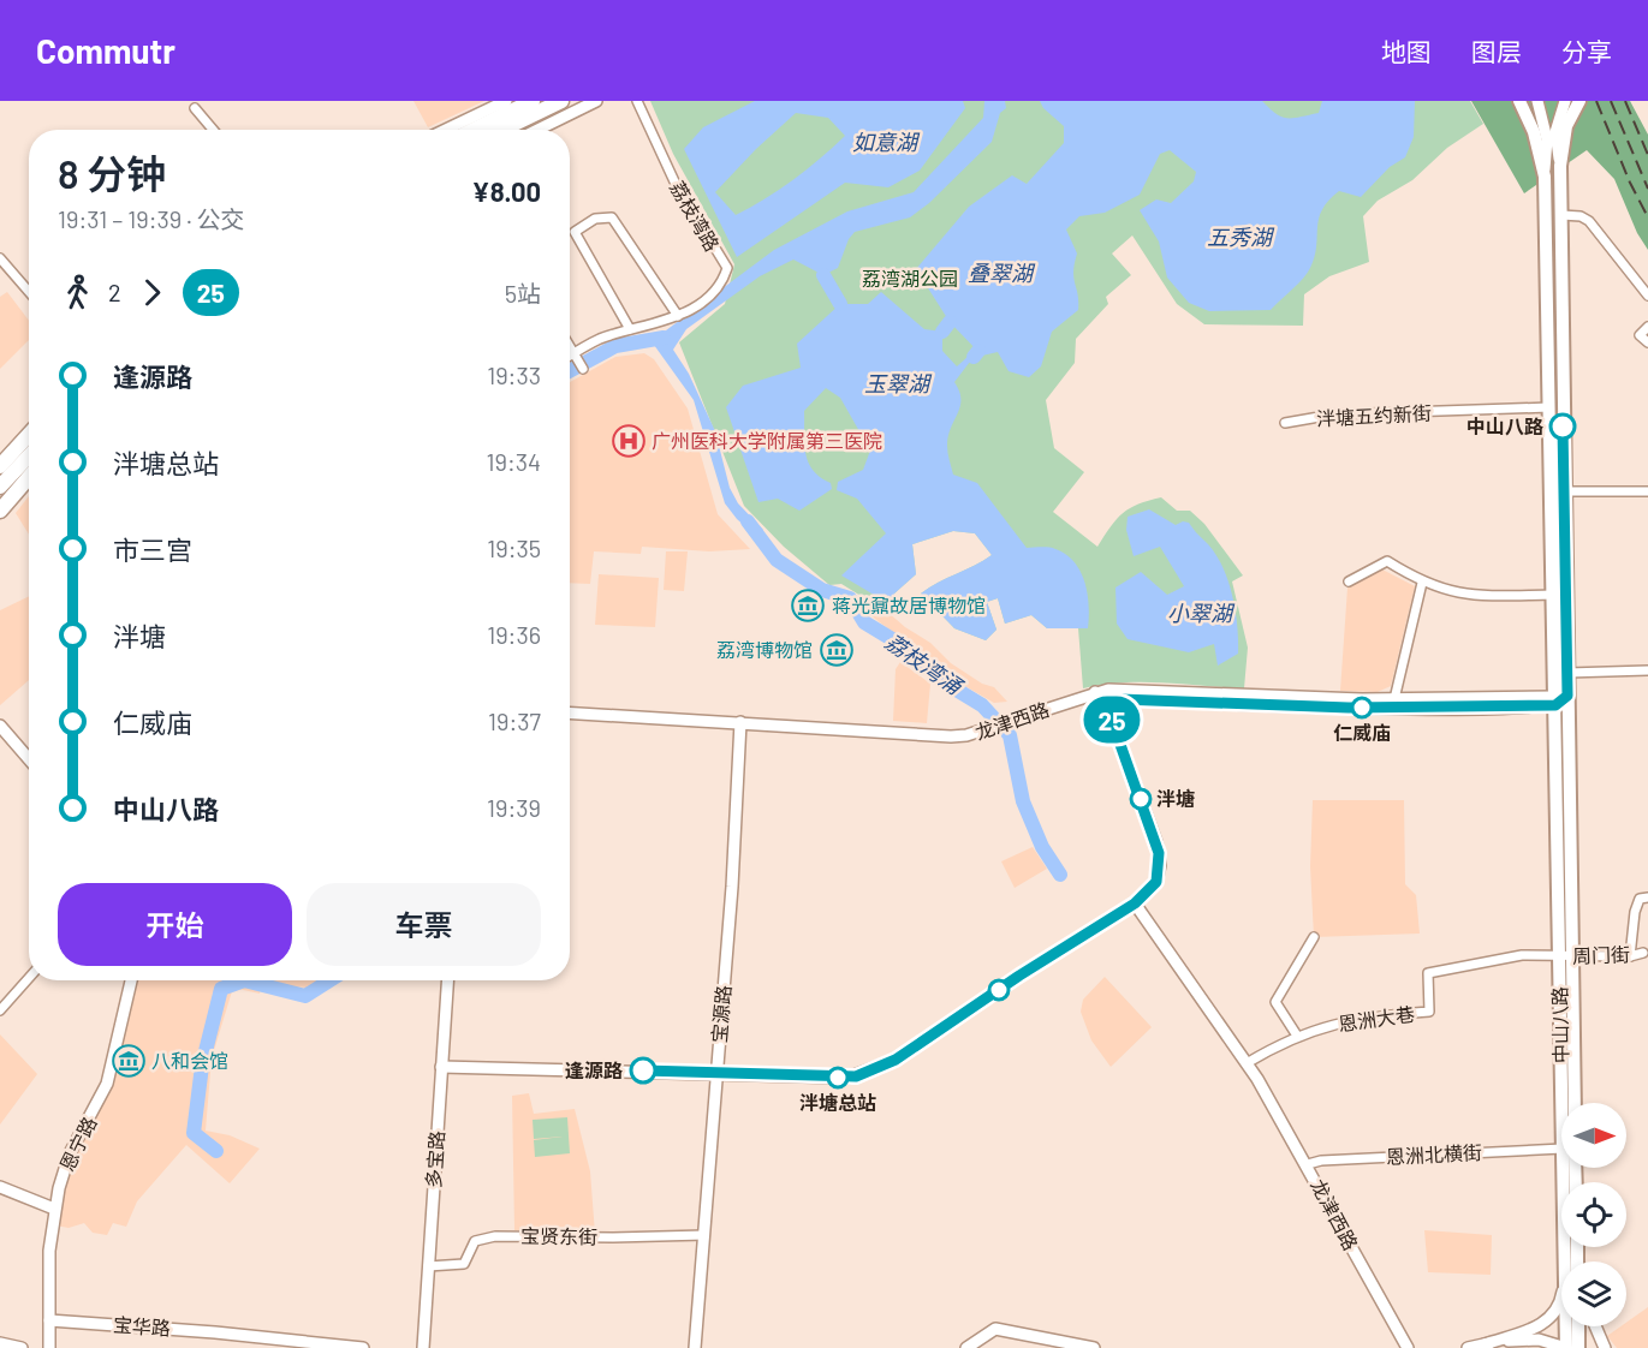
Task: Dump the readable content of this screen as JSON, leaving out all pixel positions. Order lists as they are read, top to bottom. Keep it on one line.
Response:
{"streets":{"main road":["中山八路"],"street":["荔枝湾路","泮塘五约新街","龙津西路","周门街","宝源路","恩洲大巷","恩宁路","恩洲北横街","多宝路","宝贤东街","宝华路"]},"crossings":[["泮塘五约新街","中山八路"],["龙津西路","宝源路"],["龙津西路","恩洲大巷"],["龙津西路","恩洲北横街"],["周门街","恩洲大巷"],["周门街","中山八路"],["宝源路","宝贤东街"],["恩洲大巷","中山八路"],["恩宁路","宝华路"],["多宝路","宝贤东街"]],"water":["如意湖","五秀湖","叠翠湖","玉翠湖","小翠湖","荔枝湾涌"],"parks":["荔湾湖公园"],"places":{"other":["中山八路","仁威庙","泮塘","逢源路","泮塘总站"],"hospital":["广州医科大学附属第三医院"],"museum":["蒋光鼐故居博物馆","荔湾博物馆","八和会馆"]},"lines":["bus line 25"],"north":"right","page":{"header":"Commutr","nav":["地图","图层","分享"],"on_map":"25","heading":["8 分钟","19:31 – 19:39 · 公交","¥8.00"],"legs":["2","25","5站"],"list":[{"name":"逢源路","value":"19:33"},{"name":"泮塘总站","value":"19:34"},{"name":"市三宫","value":"19:35"},{"name":"泮塘","value":"19:36"},{"name":"仁威庙","value":"19:37"},{"name":"中山八路","value":"19:39"}],"buttons":["开始","车票"]}}
